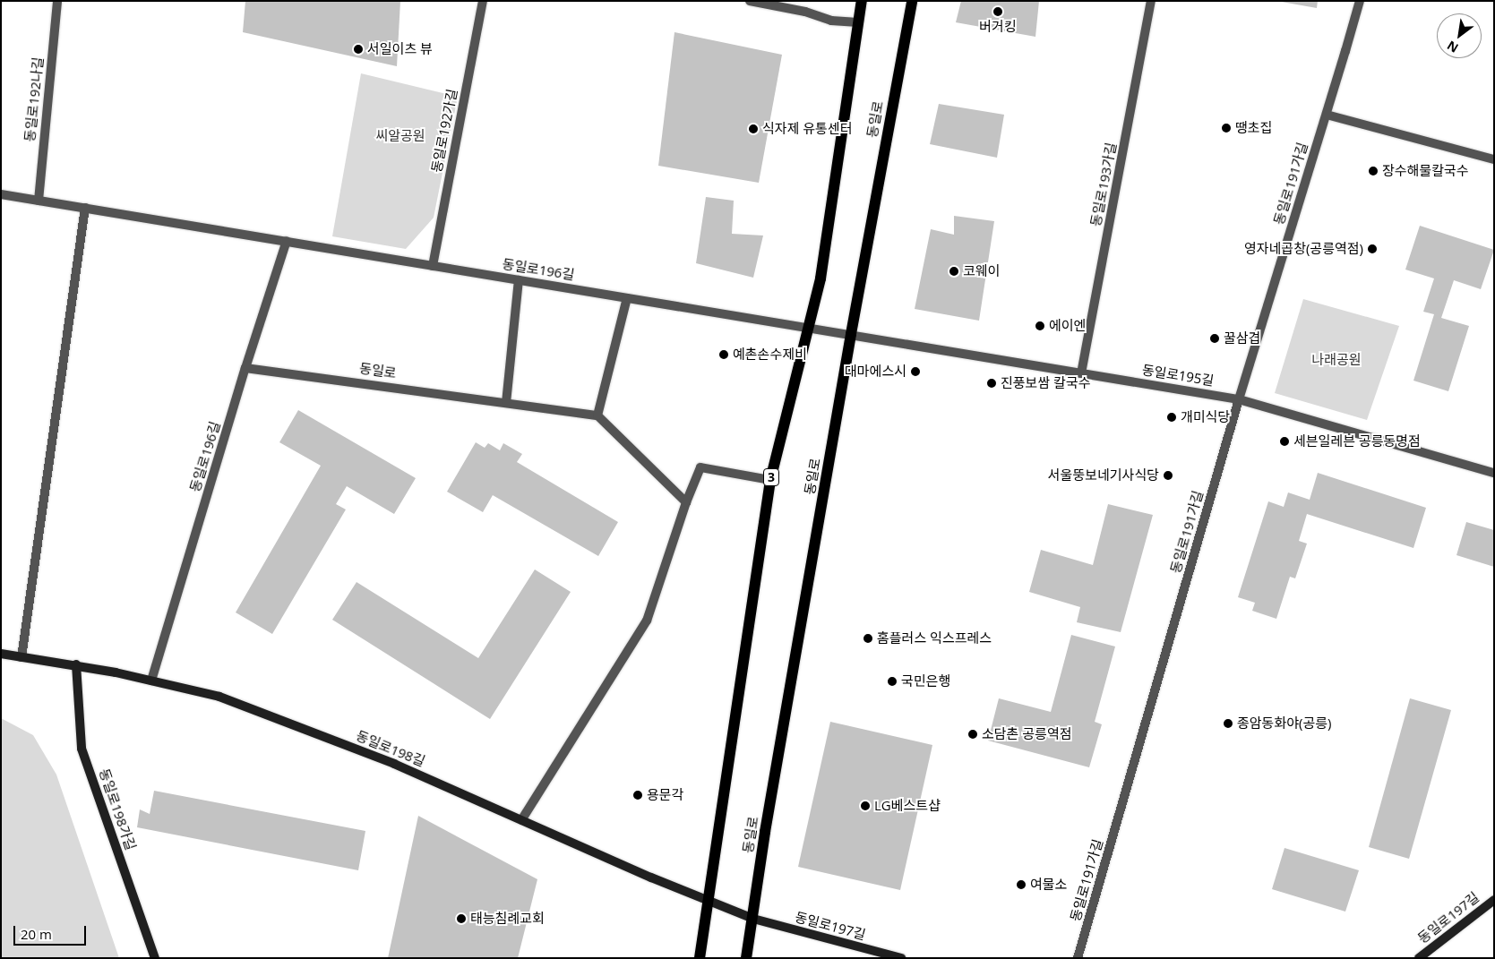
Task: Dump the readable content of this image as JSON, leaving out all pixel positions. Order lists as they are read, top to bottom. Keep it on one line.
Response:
{"streets":{"main road":["동일로","3"],"street":["동일로192나길","동일로192가길","동일로191가길","동일로193가길","동일로196길","동일로195길","동일로198길","동일로198가길","동일로197길"]},"crossings":[["동일로192나길","동일로196길"],["동일로","동일로196길"],["동일로","동일로195길"],["동일로","동일로198길"],["동일로","동일로197길"],["동일로192가길","동일로196길"],["동일로191가길","동일로195길"],["동일로193가길","동일로195길"],["동일로196길","동일로195길"],["동일로196길","3"],["동일로196길","동일로198길"],["3","동일로198길"],["동일로198길","동일로198가길"],["동일로198길","동일로197길"]],"parks":["씨알공원","나래공원"],"places":["버거킹","서일이츠 뷰","땡초집","식자제 유통센터","장수해물칼국수","영자네곱창(공릉역점)","코웨이","에이엔","꿀삼겹","예촌손수제비","대마에스시","진풍보쌈 칼국수","개미식당","세븐일레븐 공릉동명점","서울뚱보네기사식당","홈플러스 익스프레스","국민은행","종암동화야(공릉)","소담촌 공릉역점","용문각","LG베스트샵","여물소","태능침례교회"],"scale_bar":"20 m","north":"bottom left"}
